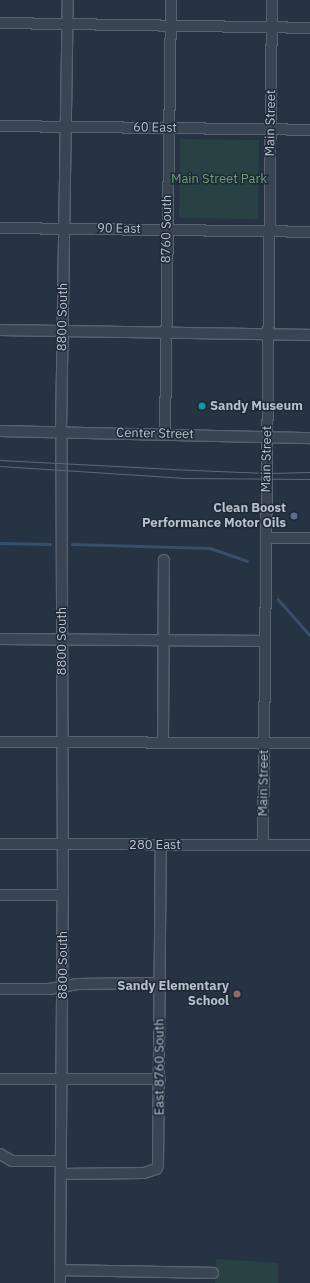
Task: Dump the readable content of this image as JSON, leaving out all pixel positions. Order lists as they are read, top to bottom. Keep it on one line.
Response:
{"streets":{"street":["Main Street","60 East","90 East","8760 South","8800 South","Center Street","280 East","East 8760 South"]},"crossings":[["Main Street","60 East"],["Main Street","90 East"],["Main Street","Center Street"],["Main Street","280 East"],["60 East","8760 South"],["60 East","8800 South"],["90 East","8760 South"],["90 East","8800 South"],["8760 South","Center Street"],["8800 South","Center Street"],["8800 South","280 East"],["8800 South","East 8760 South"],["280 East","East 8760 South"]],"parks":["Main Street Park"],"places":["Sandy Museum","Clean Boost Performance Motor Oils","Sandy Elementary School"]}
